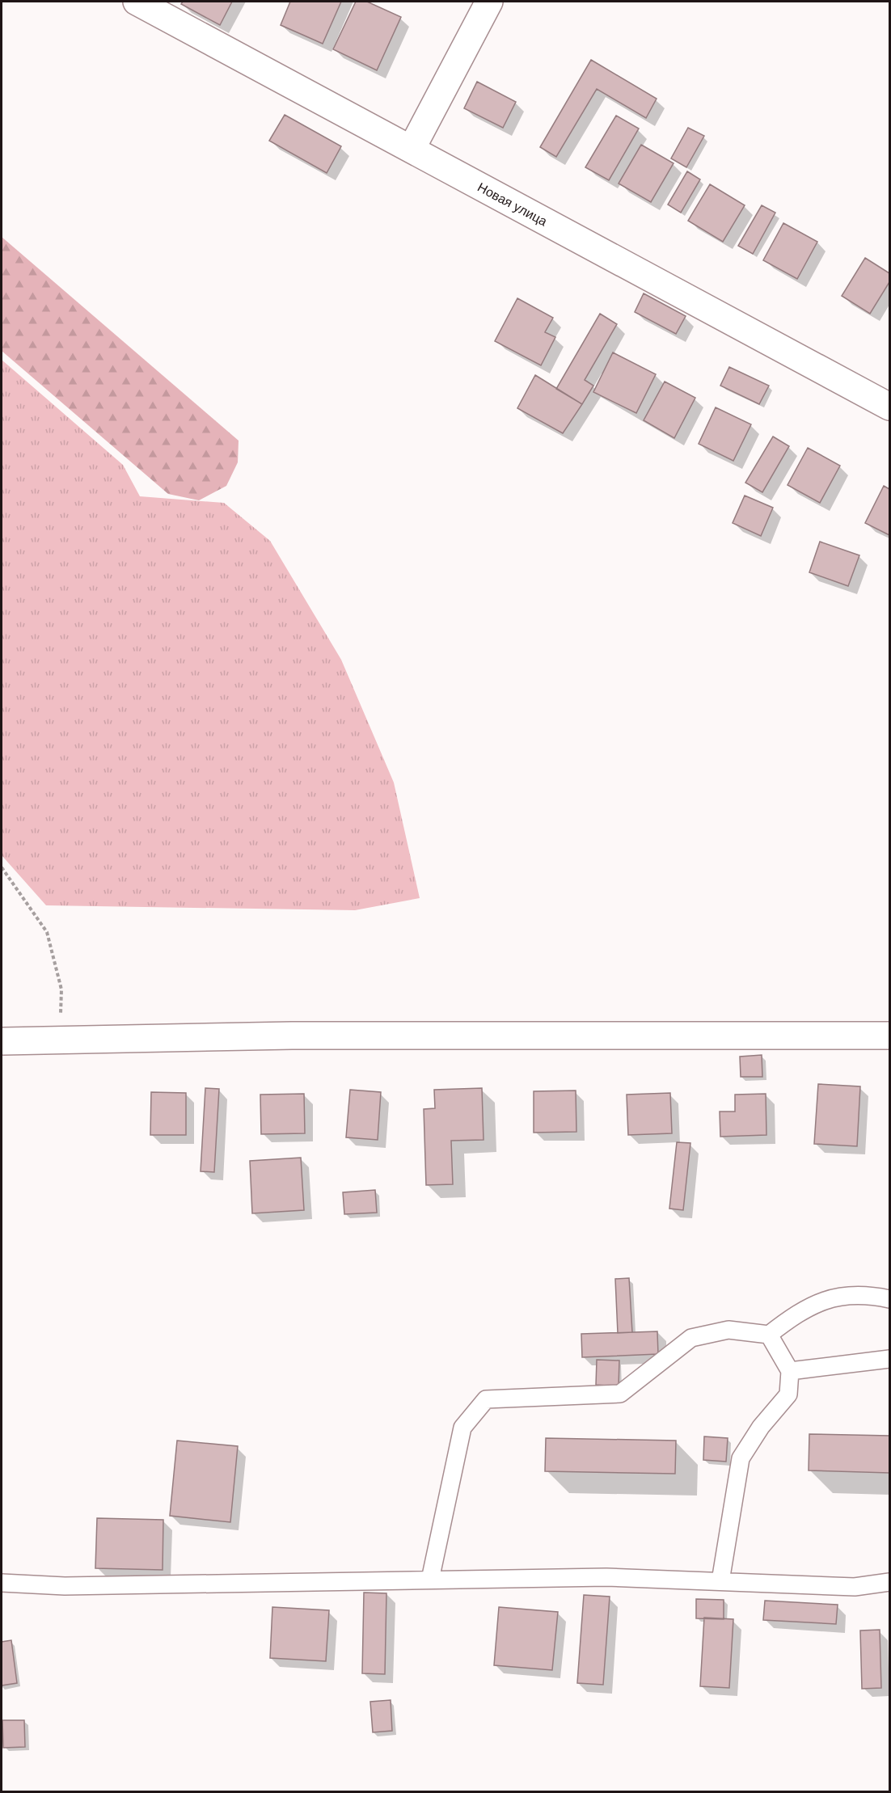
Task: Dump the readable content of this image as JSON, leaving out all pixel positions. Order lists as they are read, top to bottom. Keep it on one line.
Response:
{"streets":{"street":["Новая улица"]}}
